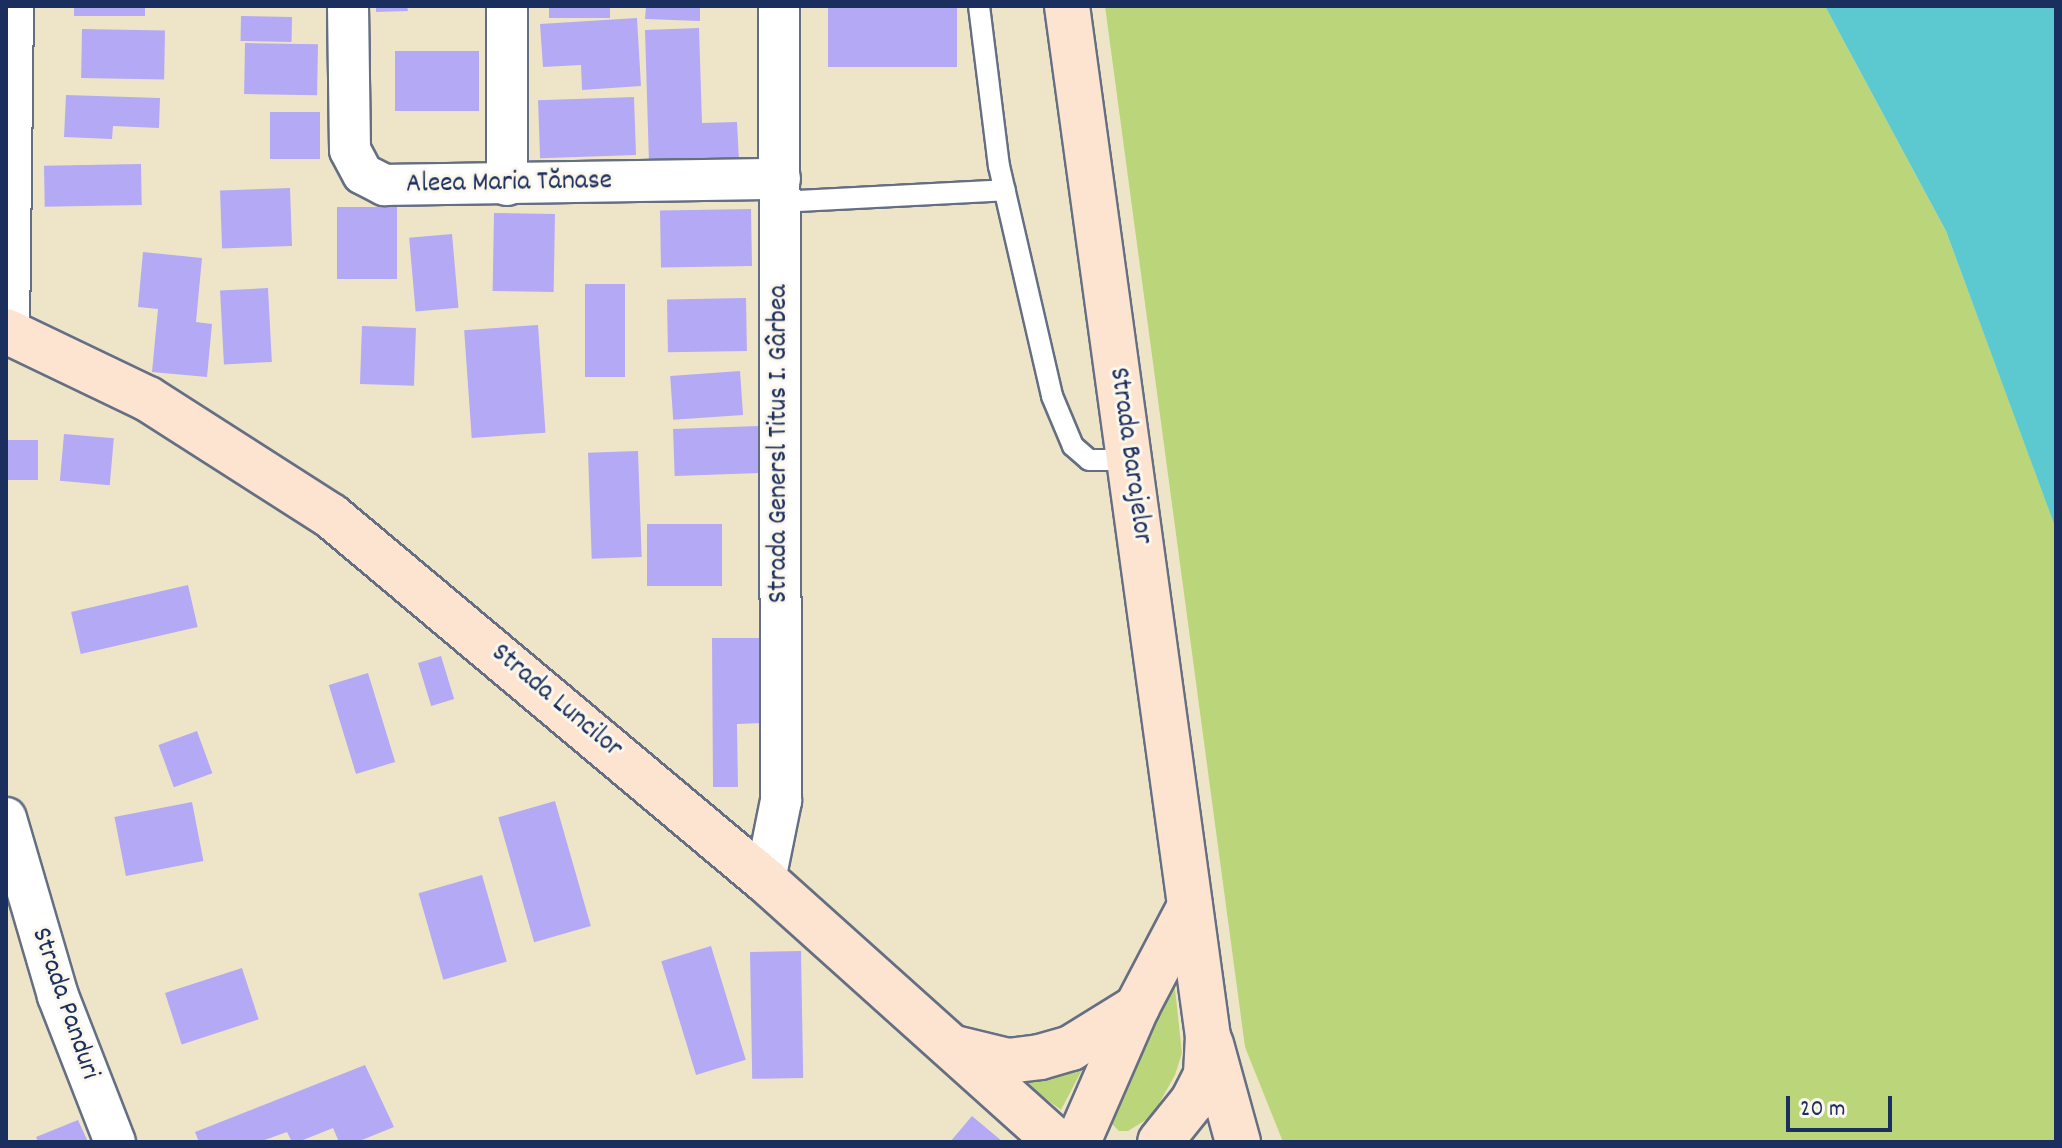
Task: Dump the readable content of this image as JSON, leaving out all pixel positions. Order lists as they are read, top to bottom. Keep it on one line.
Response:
{"streets":{"main road":["Strada Barajelor","Strada Luncilor"],"street":["Aleea Maria Tănase","Strada Genersl Titus I. Gârbea","Strada Panduri"]},"crossings":[["Aleea Maria Tănase","Strada Genersl Titus I. Gârbea"],["Strada Genersl Titus I. Gârbea","Strada Luncilor"]],"scale_bar":"20 m"}
